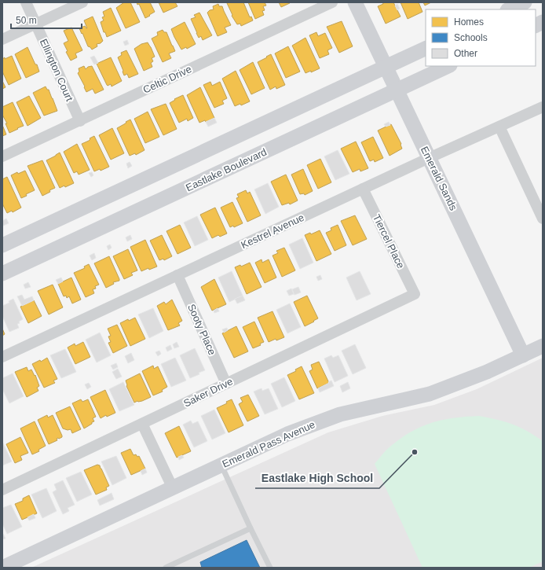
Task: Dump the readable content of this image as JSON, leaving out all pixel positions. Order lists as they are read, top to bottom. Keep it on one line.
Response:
{"streets":{"main road":["Eastlake Boulevard","Emerald Sands","Emerald Pass Avenue"],"street":["Ellington Court","Celtic Drive","Kestrel Avenue","Tiercel Place","Sooty Place","Saker Drive"]},"crossings":[["Ellington Court","Celtic Drive"],["Eastlake Boulevard","Emerald Sands"],["Emerald Sands","Kestrel Avenue"],["Emerald Sands","Emerald Pass Avenue"],["Kestrel Avenue","Tiercel Place"],["Kestrel Avenue","Sooty Place"],["Tiercel Place","Saker Drive"],["Sooty Place","Saker Drive"]],"places":["Eastlake High School"],"legend":["Homes","Schools","Other"],"scale_bar":"50 m"}
